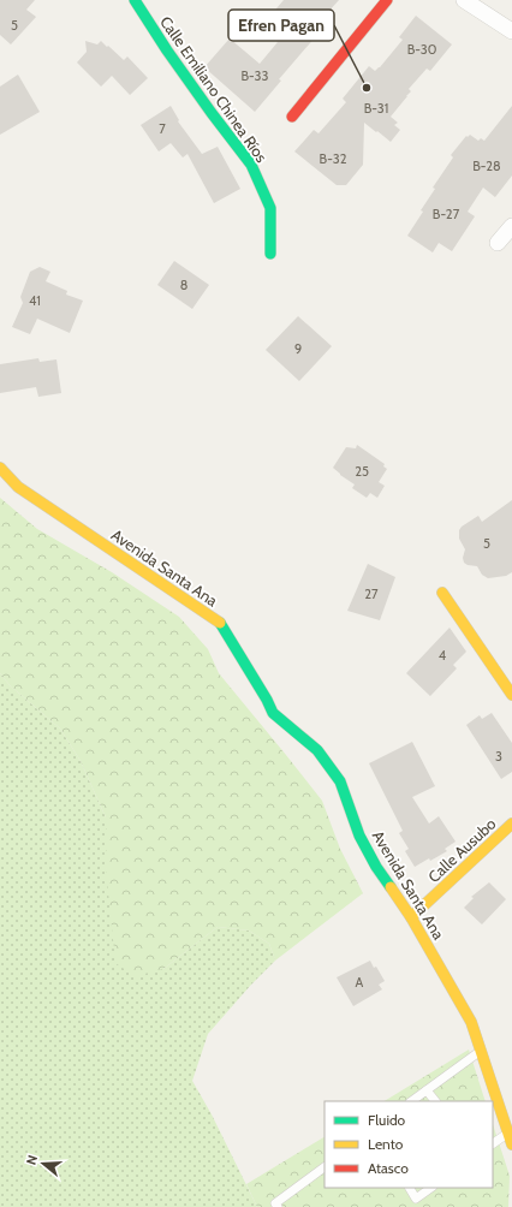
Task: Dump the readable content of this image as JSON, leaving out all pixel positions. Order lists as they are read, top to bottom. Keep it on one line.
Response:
{"streets":{"street":["Calle Emiliano Chinea Ríos","Avenida Santa Ana","Calle Ausubo"]},"crossings":[["Avenida Santa Ana","Calle Ausubo"]],"places":["Efren Pagan"],"house_numbers":["5","B-30","B-33","B-31","7","B-32","B-28","B-27","8","41","9","25","5","27","4","3","A"],"legend":["Fluido","Lento","Atasco"],"north":"left"}
